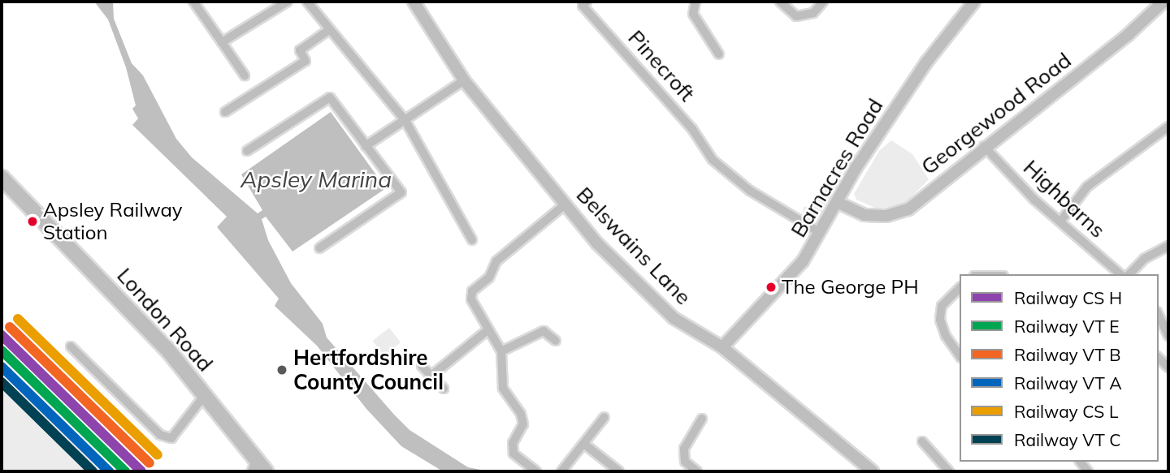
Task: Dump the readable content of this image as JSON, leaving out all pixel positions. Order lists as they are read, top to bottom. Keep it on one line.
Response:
{"streets":{"main road":["London Road"],"street":["Pinecroft","Georgewood Road","Barnacres Road","Highbarns","Belswains Lane"]},"crossings":[["Pinecroft","Barnacres Road"],["Georgewood Road","Barnacres Road"],["Georgewood Road","Highbarns"],["Barnacres Road","Belswains Lane"]],"water":["Apsley Marina"],"places":["Apsley Railway Station","The George PH","Hertfordshire County Council"],"legend":["Railway CS H","Railway VT E","Railway VT B","Railway VT A","Railway CS L","Railway VT C"]}
